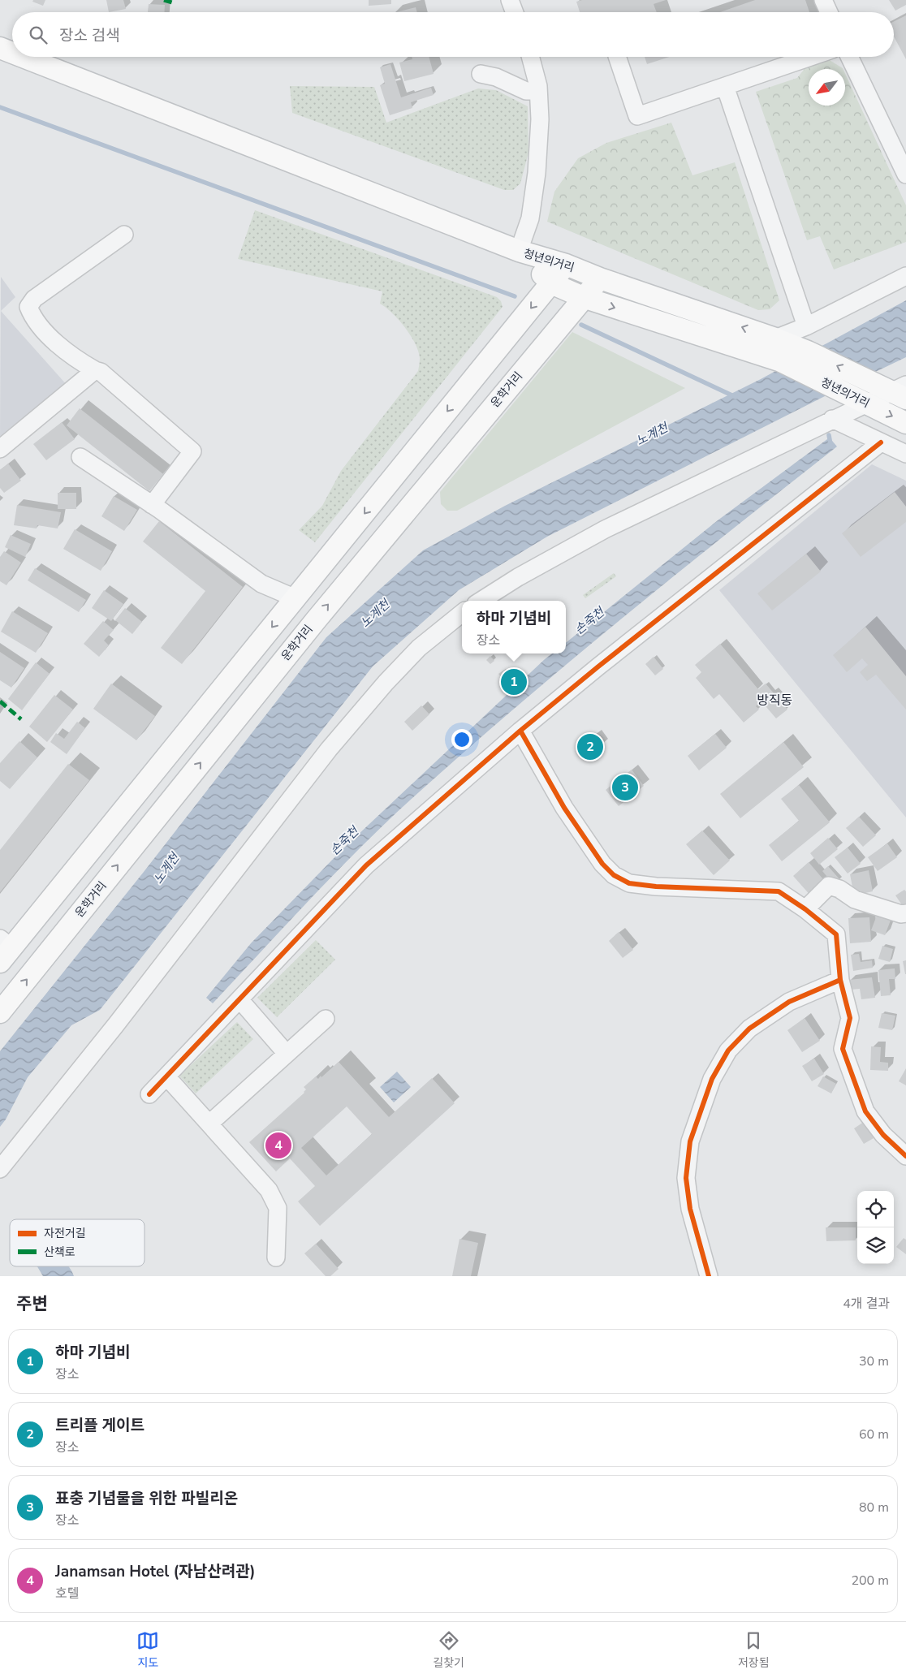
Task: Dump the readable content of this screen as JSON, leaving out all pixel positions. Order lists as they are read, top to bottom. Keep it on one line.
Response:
{"streets":{"main road":["청년의거리","운학거리"]},"crossings":[["청년의거리","운학거리"]],"districts":["방직동"],"water":["노계천","손죽천"],"legend":["자전거길","산책로"],"north":"bottom left","page":{"search":"장소 검색","popup":["하마 기념비","장소"],"pins":["1","2","3","4"],"heading":["주변","4개 결과"],"list":[{"mark":"1","name":"하마 기념비","note":"장소","value":"30 m"},{"mark":"2","name":"트리플 게이트","note":"장소","value":"60 m"},{"mark":"3","name":"표충 기념물을 위한 파빌리온","note":"장소","value":"80 m"},{"mark":"4","name":"Janamsan Hotel (자남산려관)","note":"호텔","value":"200 m"}],"nav":["지도","길찾기","저장됨"]}}
